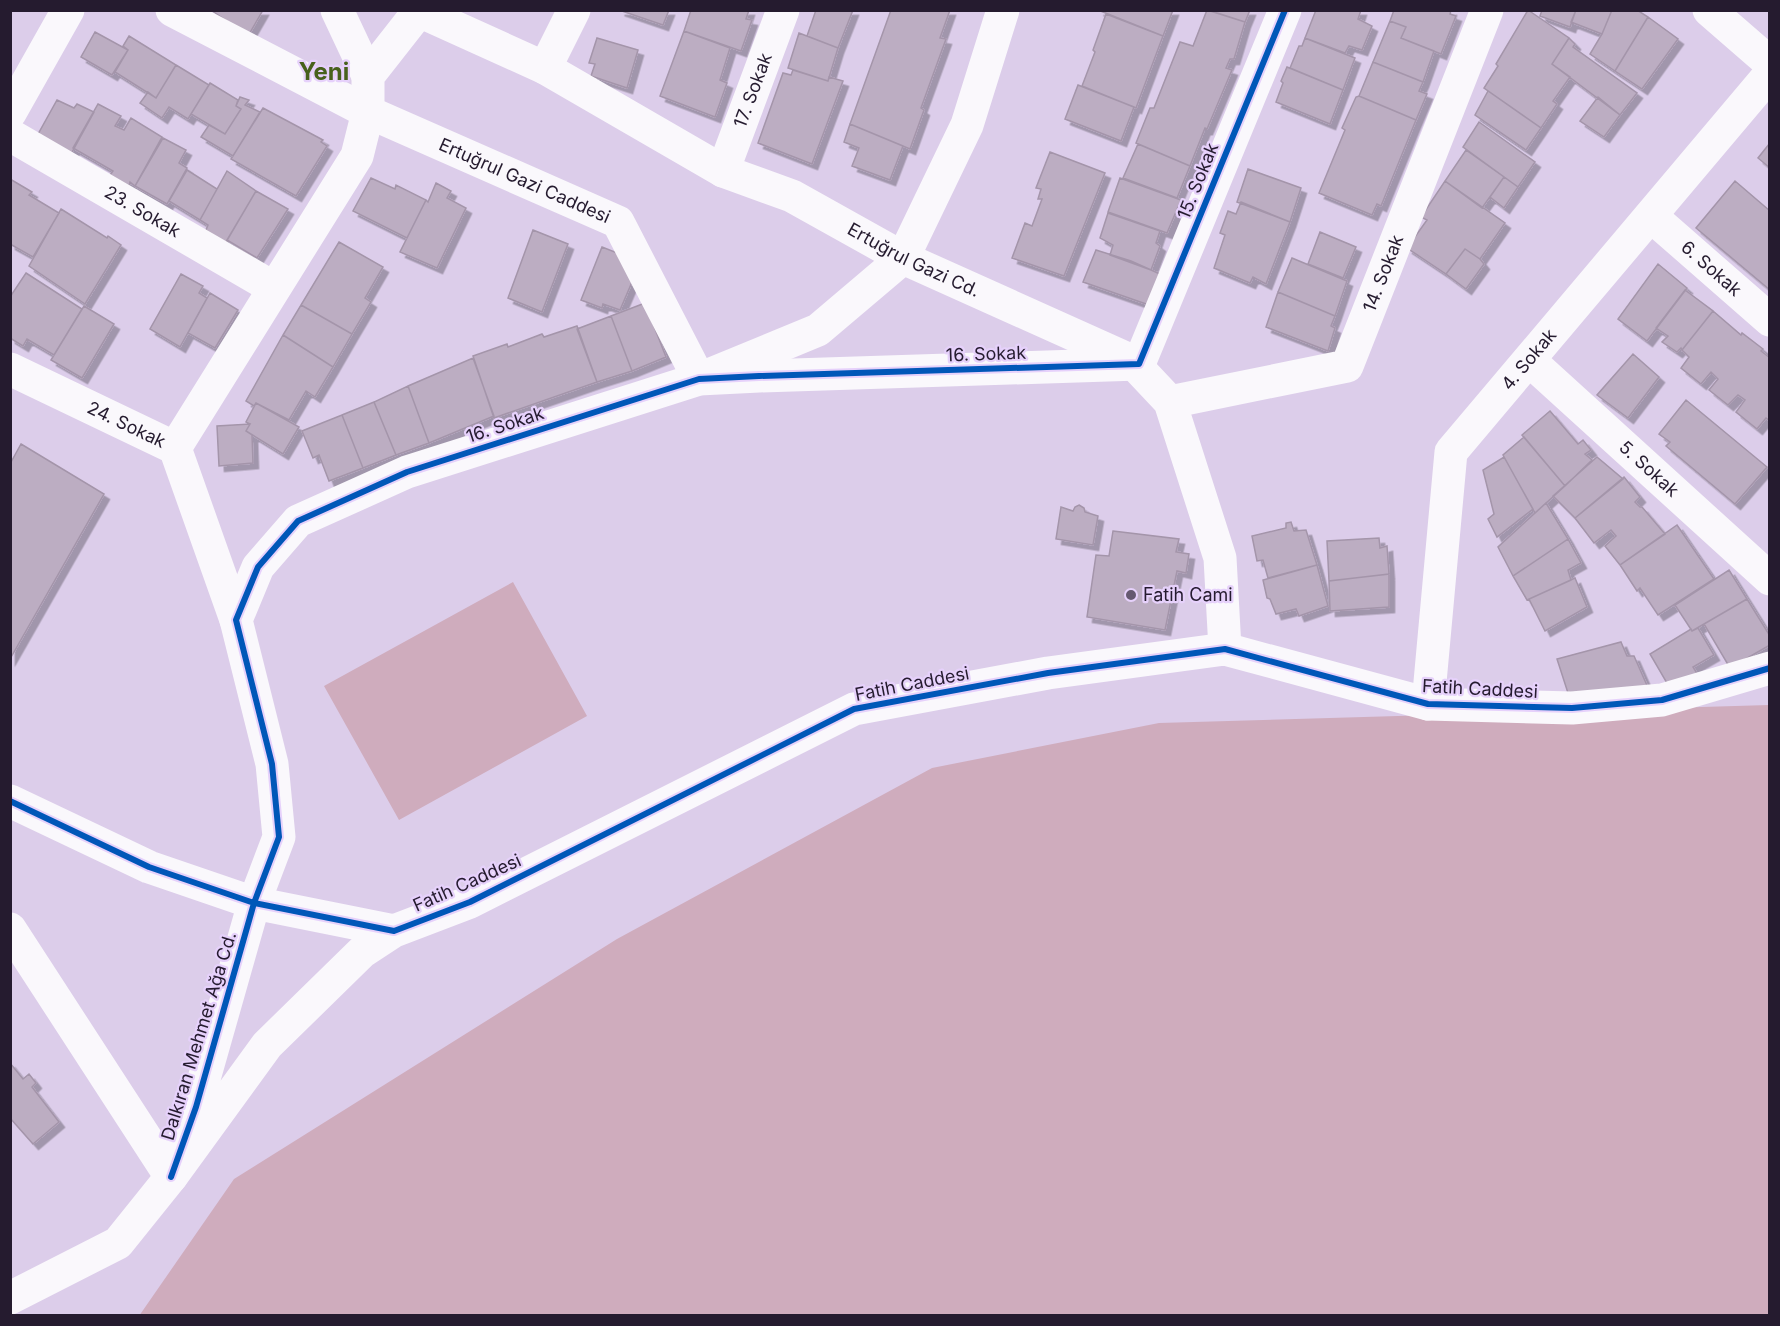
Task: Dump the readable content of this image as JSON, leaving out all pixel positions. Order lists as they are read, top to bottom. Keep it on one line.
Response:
{"streets":{"street":["17. Sokak","Ertuğrul Gazi Caddesi","15. Sokak","23. Sokak","Ertuğrul Gazi Cd.","6. Sokak","14. Sokak","16. Sokak","4. Sokak","24. Sokak","5. Sokak","Fatih Caddesi","Dalkıran Mehmet Ağa Cd."]},"crossings":[["17. Sokak","Ertuğrul Gazi Cd."],["Ertuğrul Gazi Caddesi","16. Sokak"],["15. Sokak","Ertuğrul Gazi Cd."],["15. Sokak","16. Sokak"],["Ertuğrul Gazi Cd.","14. Sokak"],["Ertuğrul Gazi Cd.","16. Sokak"],["Ertuğrul Gazi Cd.","Fatih Caddesi"],["6. Sokak","4. Sokak"],["16. Sokak","24. Sokak"],["4. Sokak","5. Sokak"],["4. Sokak","Fatih Caddesi"],["Fatih Caddesi","Dalkıran Mehmet Ağa Cd."]],"districts":["Yeni"],"places":["Fatih Cami"]}
